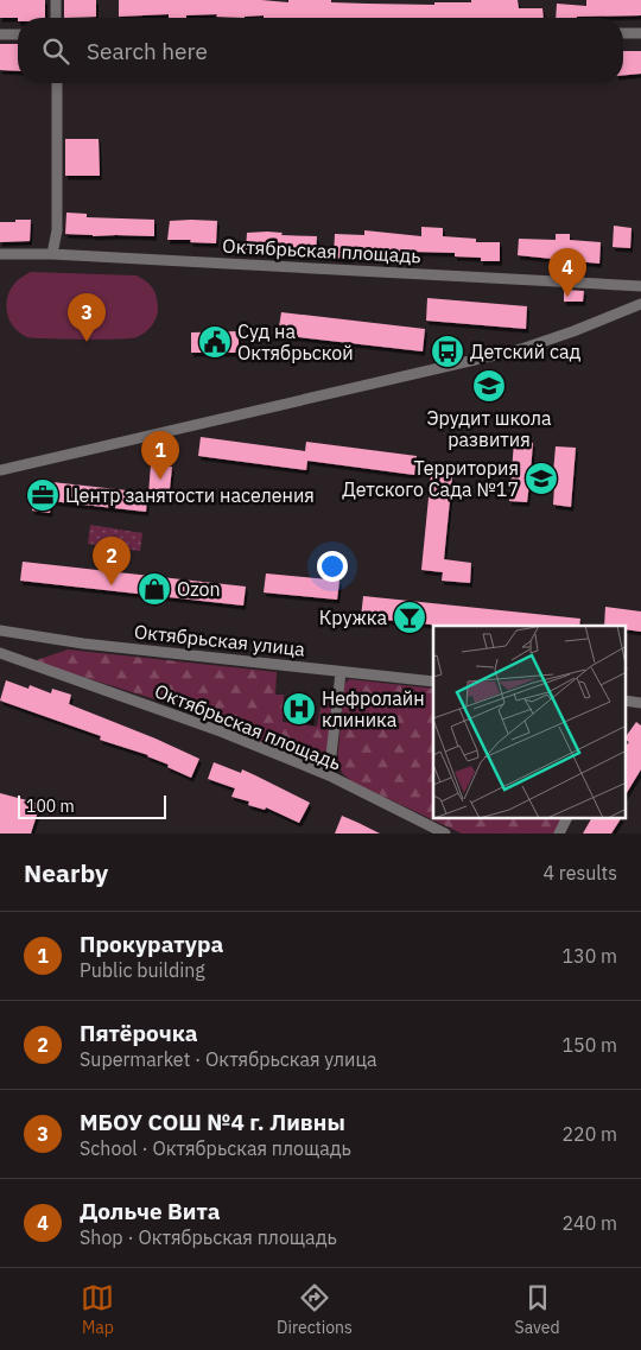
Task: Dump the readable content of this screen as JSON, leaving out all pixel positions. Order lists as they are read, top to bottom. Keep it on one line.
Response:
{"streets":{"street":["Октябрьская площадь","Октябрьская улица"]},"places":{"public building":["Суд на Октябрьской"],"bus stop":["Детский сад"],"school or university":["Эрудит школа развития","Территория Детского Сада №17"],"office":["Центр занятости населения"],"shop":["Ozon"],"bar":["Кружка"],"hospital":["Нефролайн клиника"]},"scale_bar":"100 m","page":{"search":"Search here","pins":["4","3","1","2"],"scale":"100 m","heading":["Nearby","4 results"],"list":[{"mark":"1","name":"Прокуратура","note":"Public building","value":"130 m"},{"mark":"2","name":"Пятёрочка","note":"Supermarket · Октябрьская улица","value":"150 m"},{"mark":"3","name":"МБОУ СОШ №4 г. Ливны","note":"School · Октябрьская площадь","value":"220 m"},{"mark":"4","name":"Дольче Вита","note":"Shop · Октябрьская площадь","value":"240 m"}],"nav":["Map","Directions","Saved"]}}
